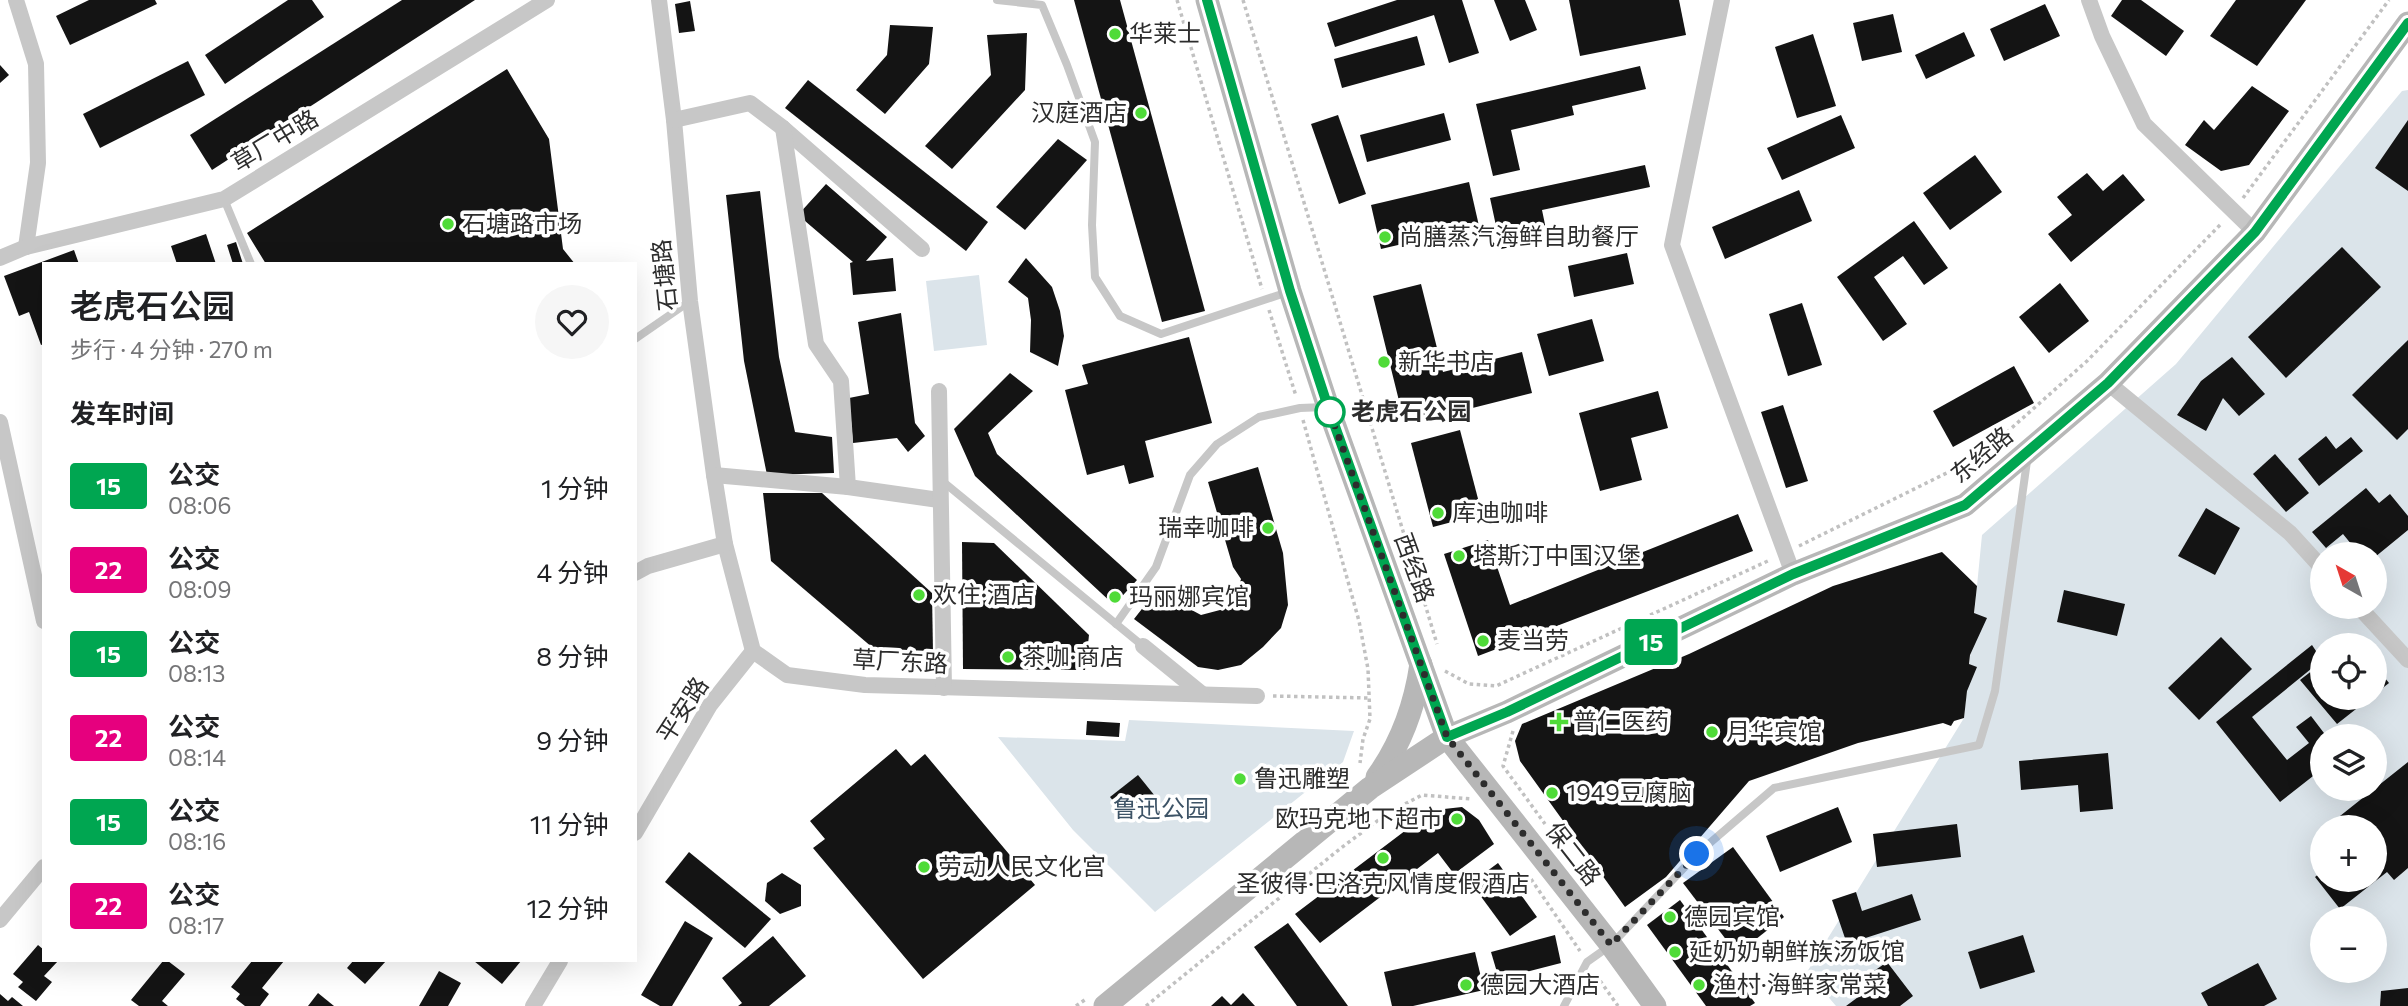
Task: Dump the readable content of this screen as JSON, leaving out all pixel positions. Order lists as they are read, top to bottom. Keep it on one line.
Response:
{"streets":{"main road":["东经路","西经路","保二路"],"street":["草厂中路","石塘路","草厂东路","平安路"]},"crossings":[["东经路","西经路"],["东经路","保二路"],["西经路","保二路"],["草厂东路","平安路"]],"parks":["鲁迅公园"],"places":{"other":["华莱士","汉庭酒店","石塘路市场","尚膳蒸汽海鲜自助餐厅","新华书店","老虎石公园","库迪咖啡","瑞幸咖啡","塔斯汀中国汉堡","欢住·酒店","玛丽娜宾馆","麦当劳","茶咖·商店","月华宾馆","鲁迅雕塑","1949豆腐脑","欧玛克地下超市","圣彼得·巴洛克风情度假酒店","劳动人民文化宫","德园宾馆","延奶奶朝鲜族汤饭馆","德园大酒店","渔村·海鲜家常菜"],"health":["普仁医药"]},"lines":["bus line 15"],"north":"top left","page":{"on_map":"15","heading":[["老虎石公园","步行 · 4 分钟 · 270 m"],"发车时间"],"list":[{"mark":"15","name":"公交","note":"08:06","value":"1 分钟"},{"mark":"22","name":"公交","note":"08:09","value":"4 分钟"},{"mark":"15","name":"公交","note":"08:13","value":"8 分钟"},{"mark":"22","name":"公交","note":"08:14","value":"9 分钟"},{"mark":"15","name":"公交","note":"08:16","value":"11 分钟"},{"mark":"22","name":"公交","note":"08:17","value":"12 分钟"}],"map_buttons":["+","−"]}}
